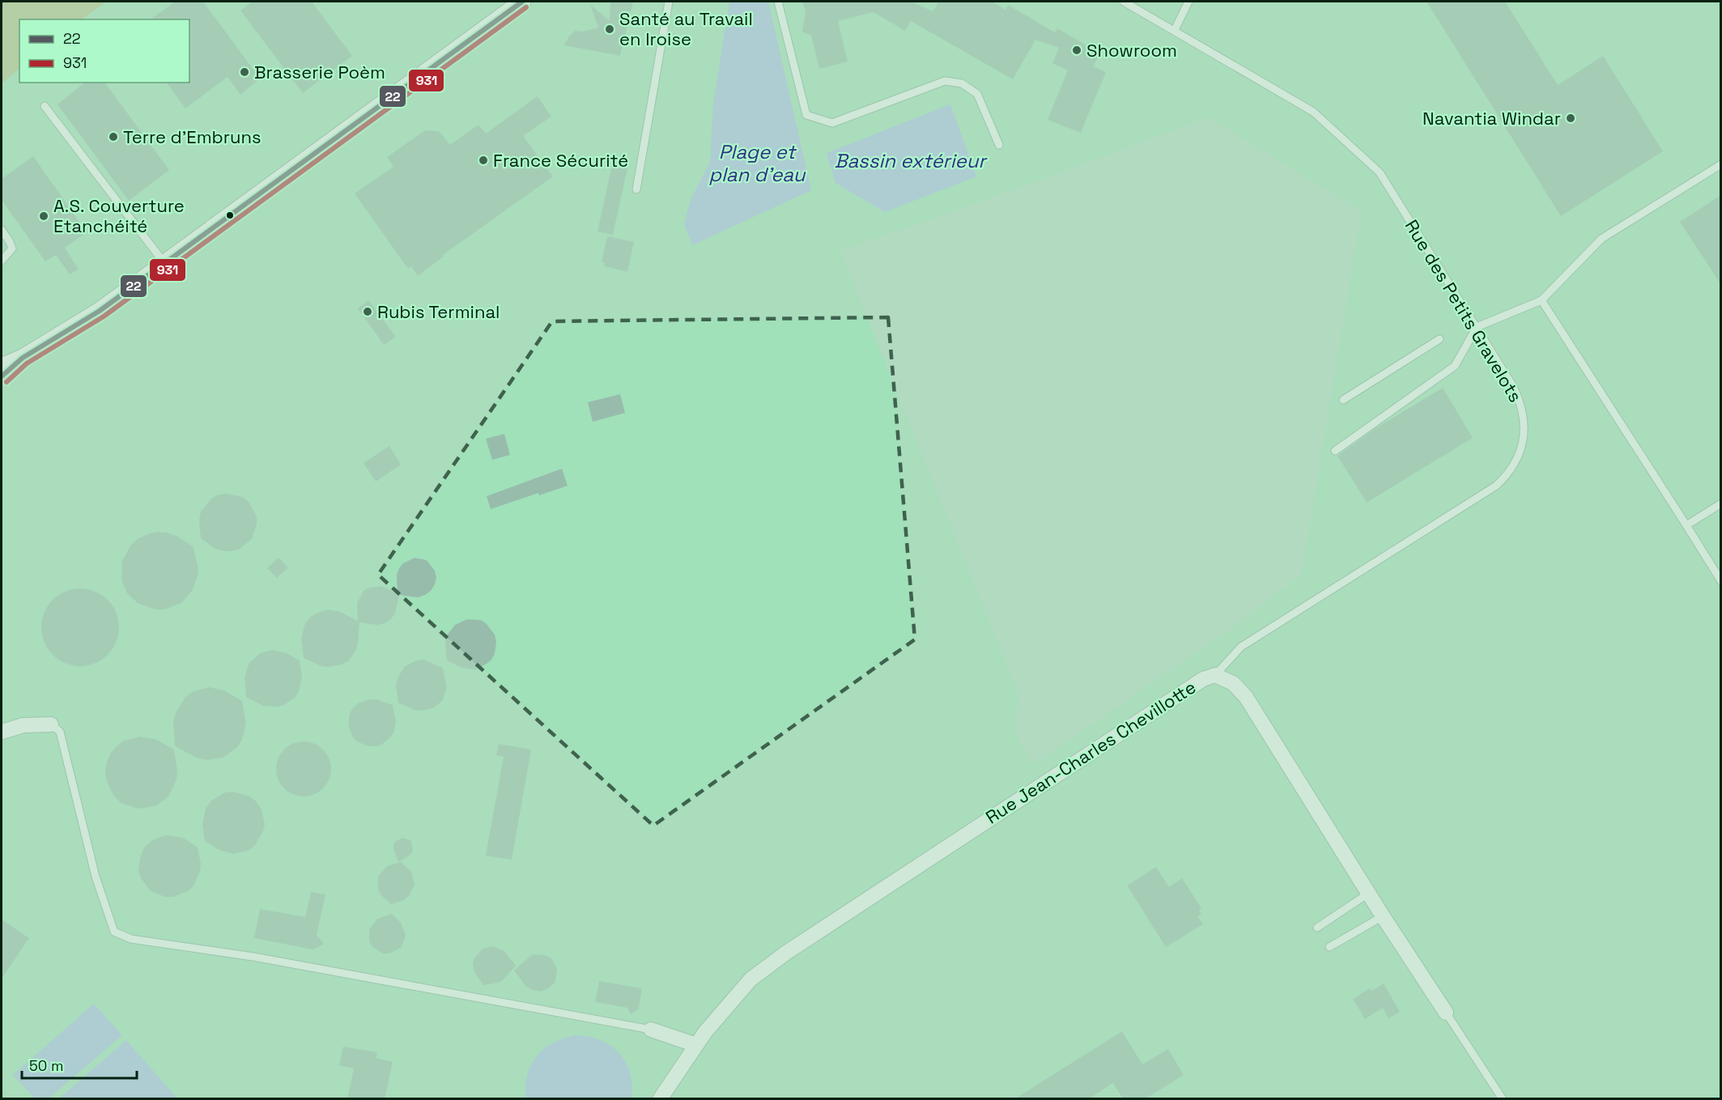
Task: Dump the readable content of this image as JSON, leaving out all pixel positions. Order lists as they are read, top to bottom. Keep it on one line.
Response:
{"streets":{"street":["Rue Jean-Charles Chevillotte"],"lane":["Rue des Petits Gravelots"]},"crossings":[["Rue des Petits Gravelots","Rue Jean-Charles Chevillotte"]],"water":["Plage et plan d'eau","Bassin extérieur"],"places":["Santé au Travail en Iroise","Showroom","Brasserie Poèm","Navantia Windar","Terre d'Embruns","France Sécurité","A.S. Couverture Etanchéité","Rubis Terminal"],"lines":["transit line 22","transit line 931"],"legend":["22","931"],"scale_bar":"50 m"}
